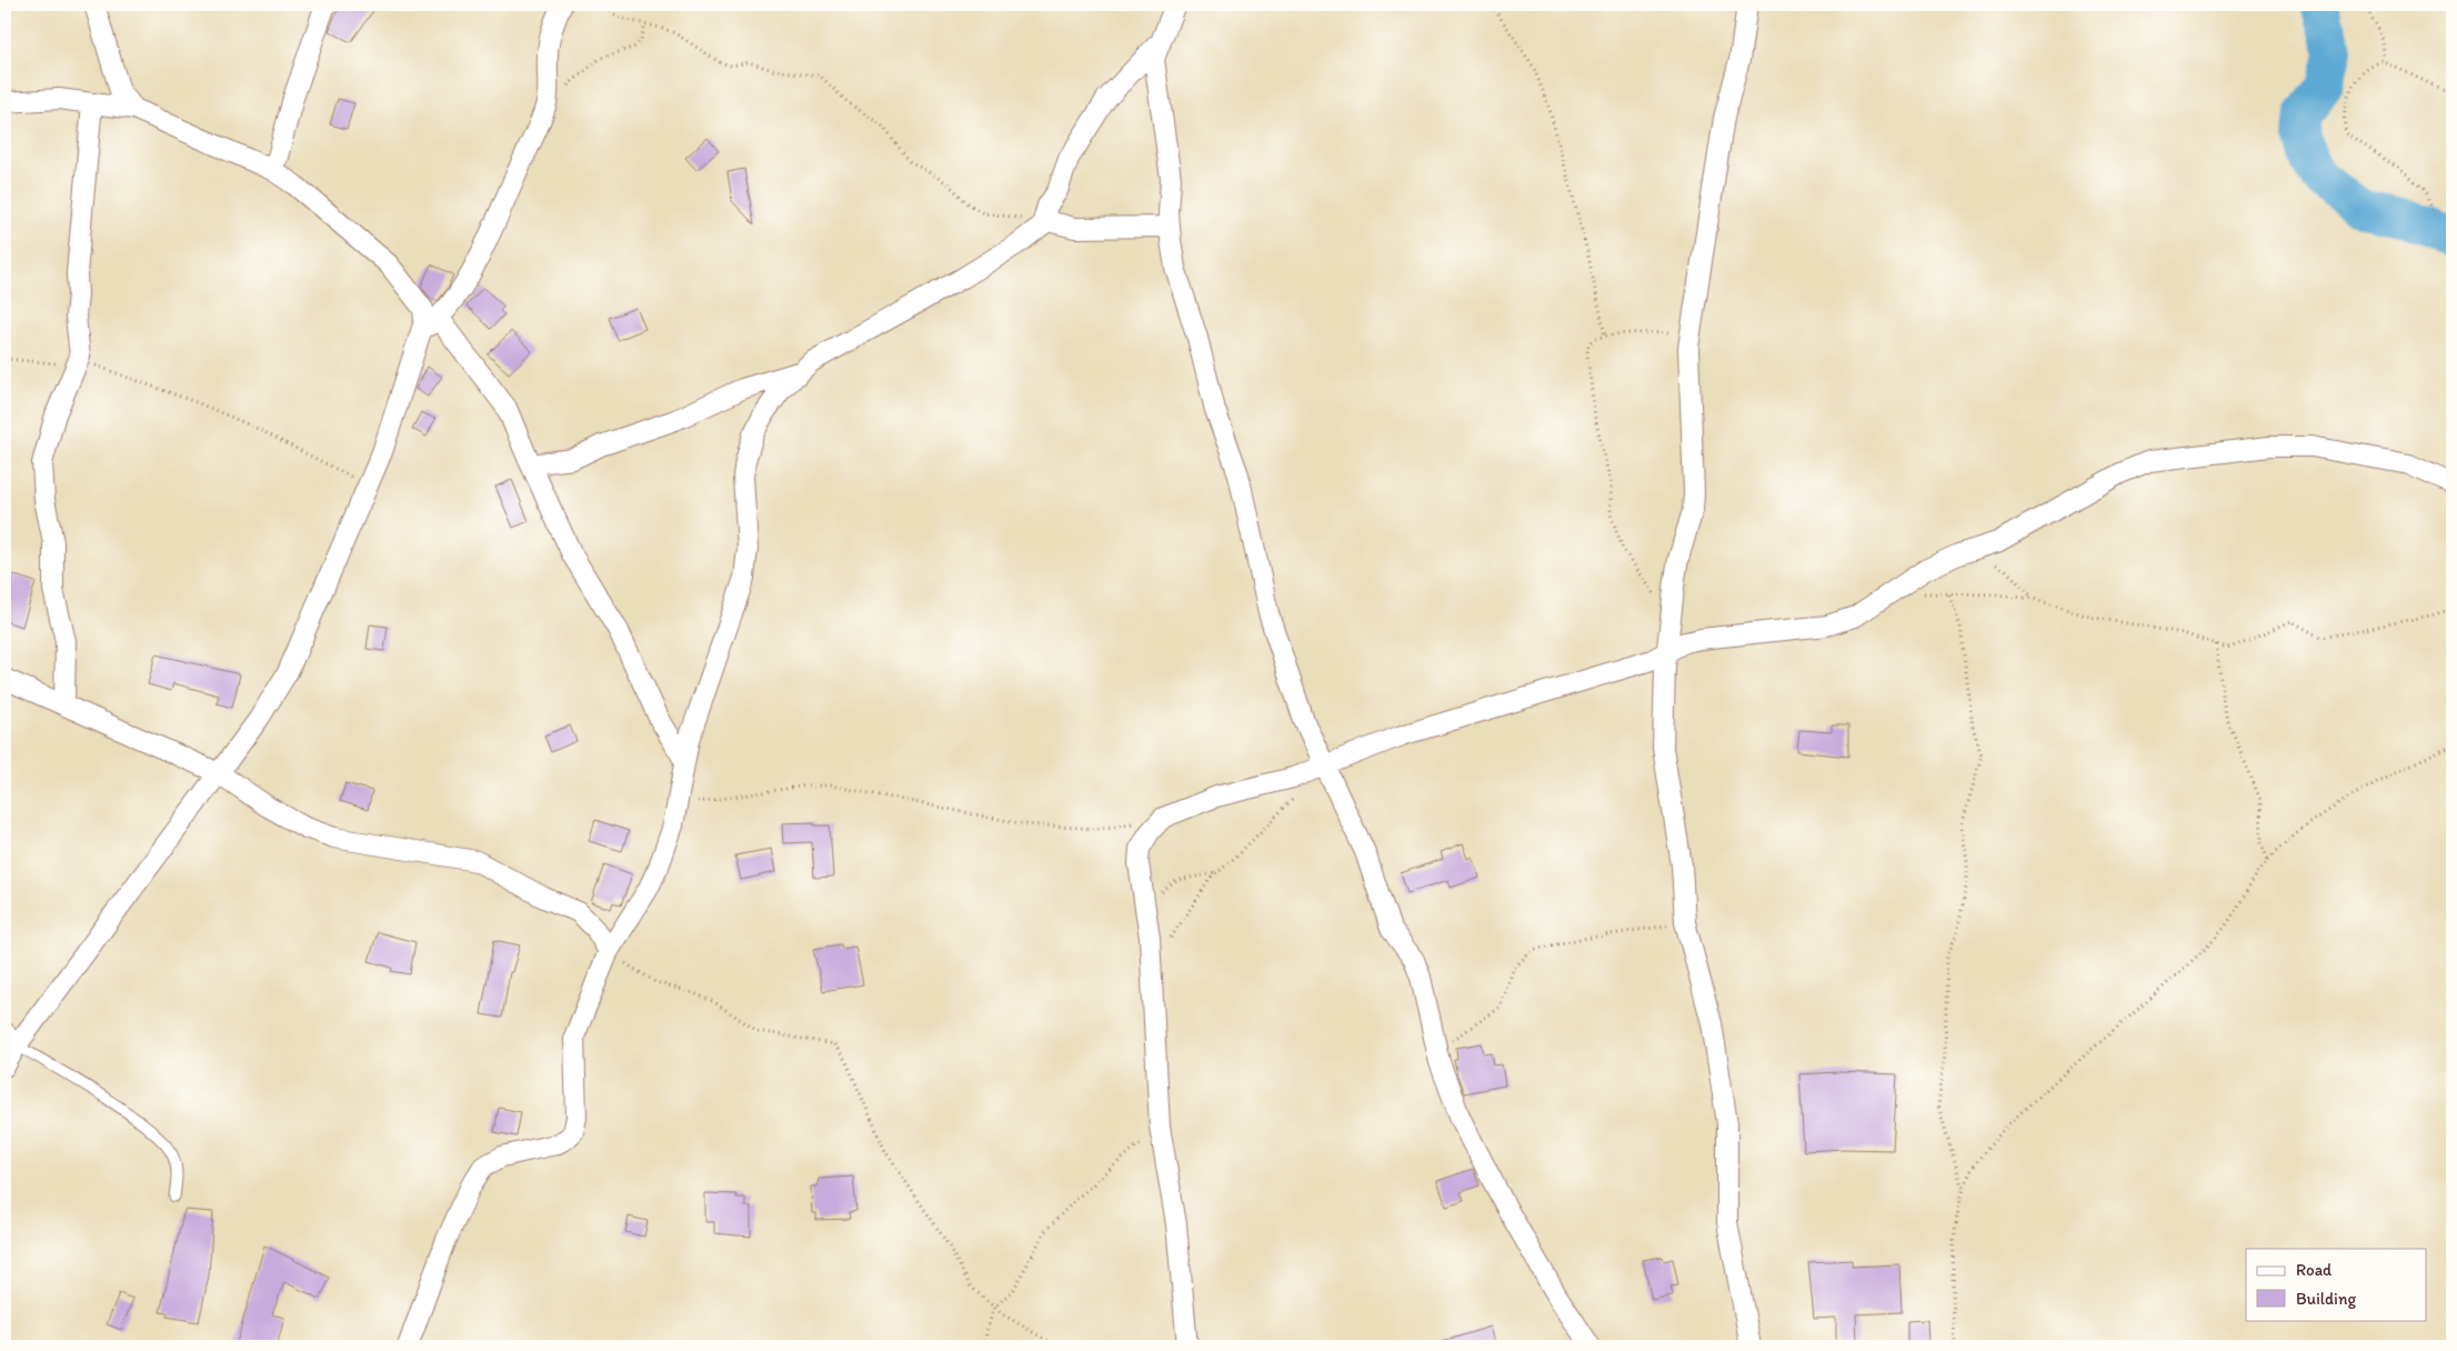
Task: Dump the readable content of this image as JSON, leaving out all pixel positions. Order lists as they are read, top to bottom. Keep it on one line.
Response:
{"legend":["Road","Building"]}
